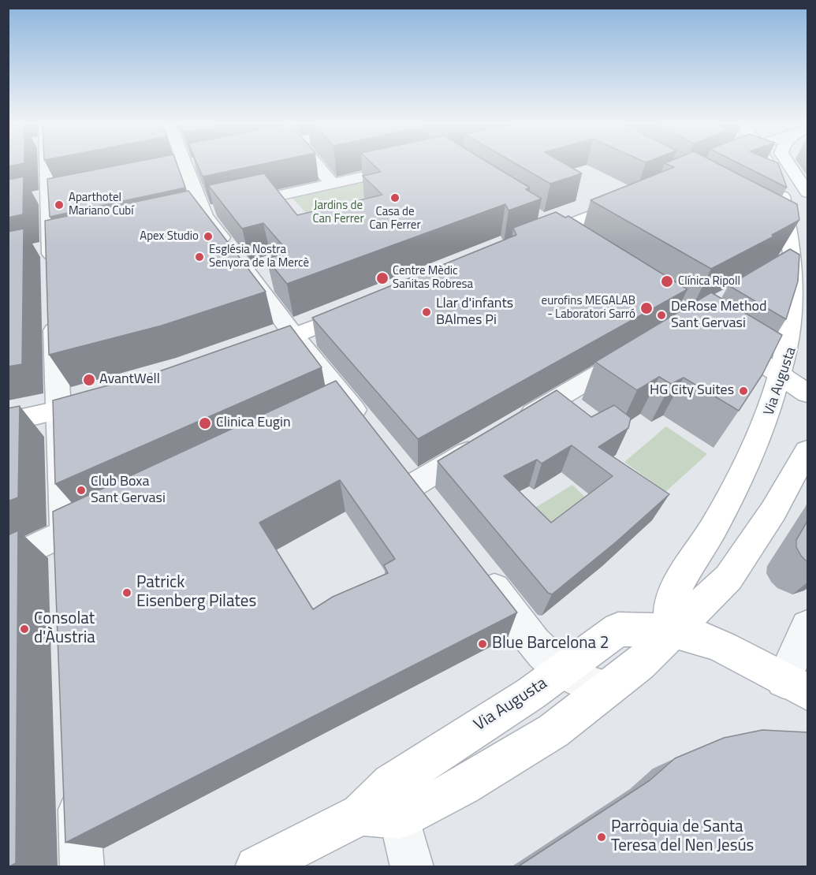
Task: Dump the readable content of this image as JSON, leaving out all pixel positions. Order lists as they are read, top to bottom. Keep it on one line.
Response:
{"streets":{"main road":["Via Augusta"]},"parks":["Jardins de Can Ferrer"],"places":["Casa de Can Ferrer","Aparthotel Mariano Cubí","Apex Studio","Església Nostra Senyora de la Mercè","Centre Mèdic Sanitas Robresa","Clínica Ripoll","eurofins MEGALAB - Laboratori Sarró","Llar d'infants BAlmes Pi","DeRose Method Sant Gervasi","AvantWell","HG City Suites","Clinica Eugin","Club Boxa Sant Gervasi","Patrick Eisenberg Pilates","Consolat d'Àustria","Blue Barcelona 2","Parròquia de Santa Teresa del Nen Jesús"]}
